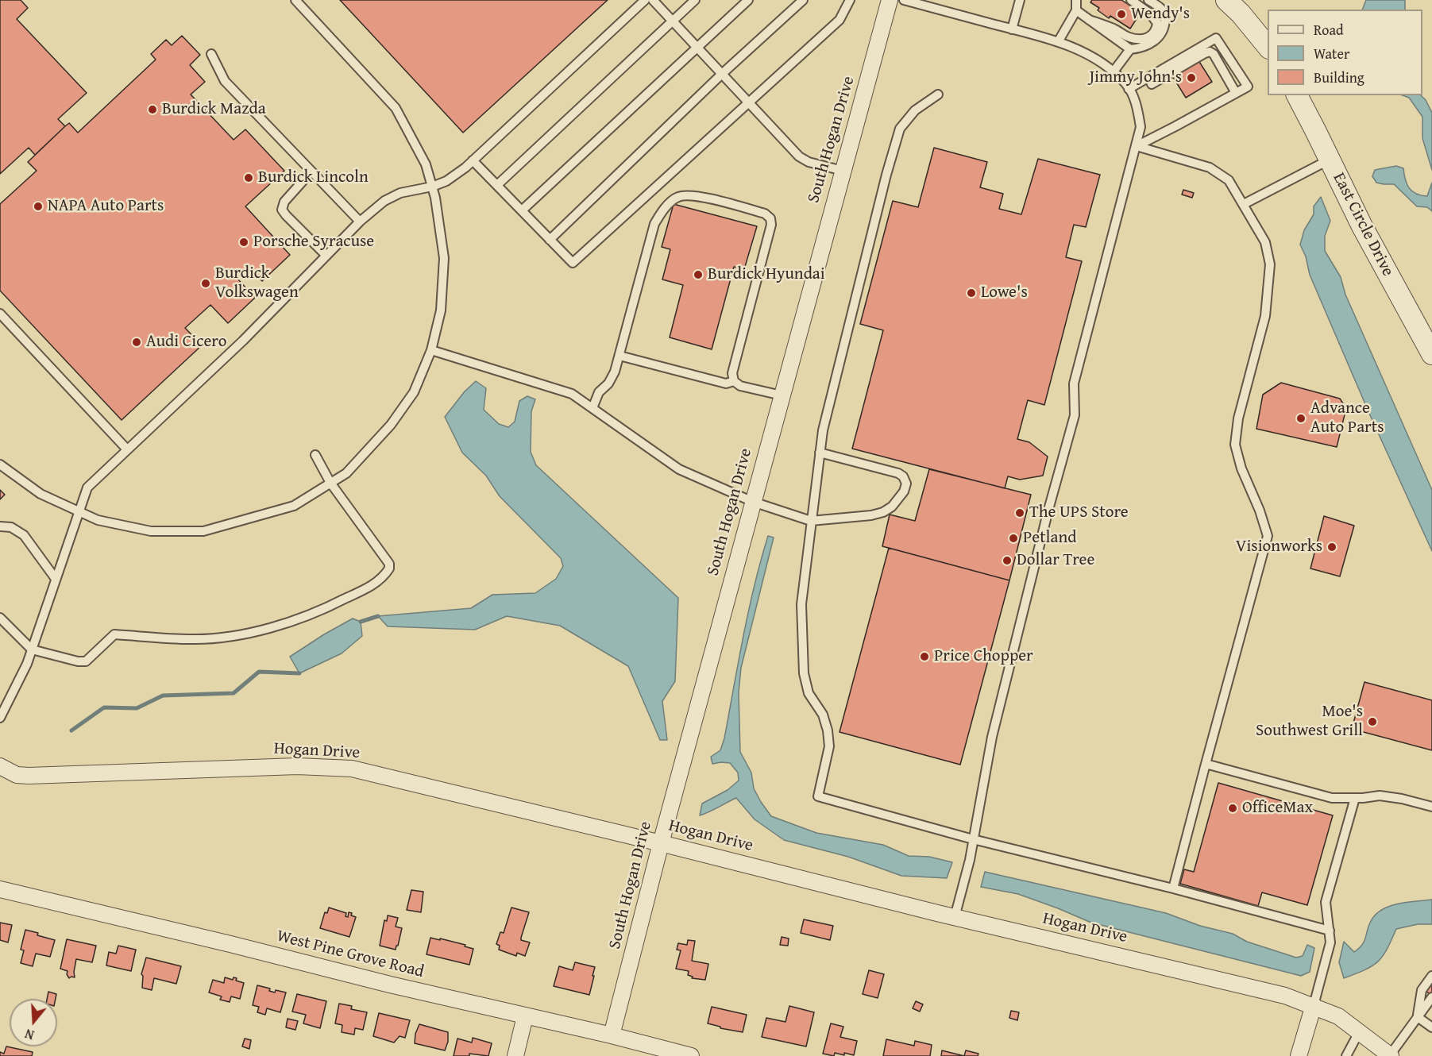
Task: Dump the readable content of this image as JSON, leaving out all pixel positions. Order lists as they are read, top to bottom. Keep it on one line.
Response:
{"streets":{"street":["South Hogan Drive","East Circle Drive","Hogan Drive","West Pine Grove Road"]},"crossings":[["South Hogan Drive","Hogan Drive"],["South Hogan Drive","West Pine Grove Road"]],"places":["Wendy's","Jimmy John's","Burdick Mazda","Burdick Lincoln","NAPA Auto Parts","Porsche Syracuse","Burdick Hyundai","Burdick Volkswagen","Lowe's","Audi Cicero","Advance Auto Parts","The UPS Store","Petland","Visionworks","Dollar Tree","Price Chopper","Moe's Southwest Grill","OfficeMax"],"legend":["Road","Water","Building"],"north":"bottom"}
